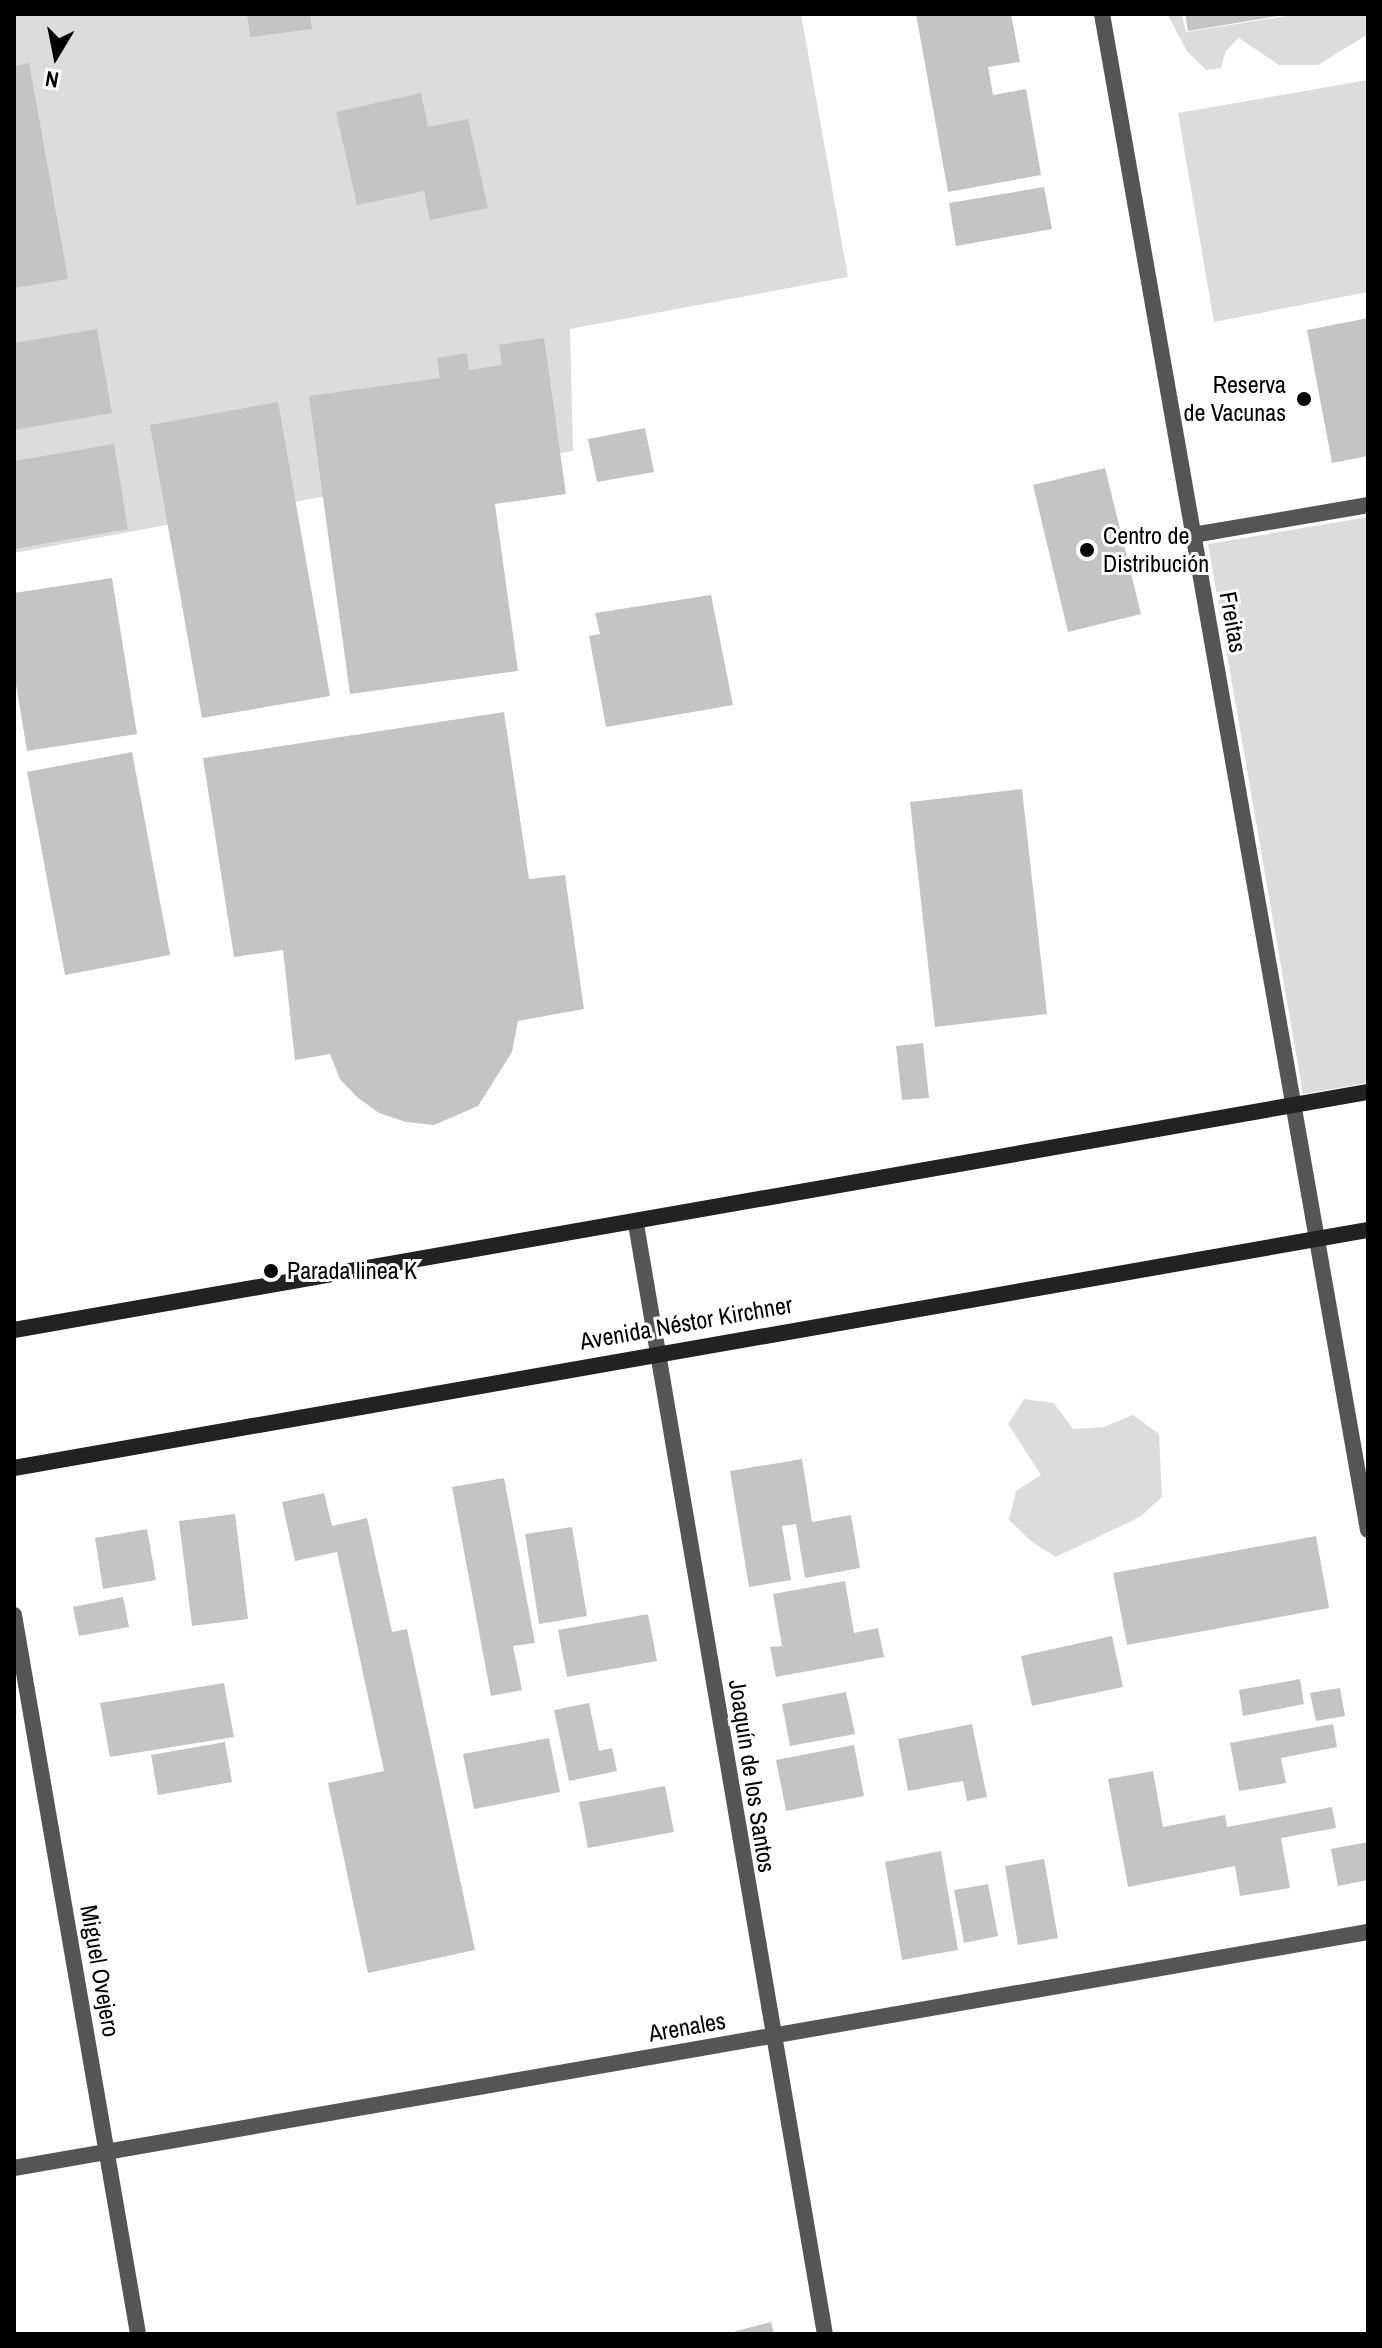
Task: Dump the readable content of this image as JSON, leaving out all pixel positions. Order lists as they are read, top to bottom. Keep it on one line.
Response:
{"streets":{"main road":["Avenida Néstor Kirchner"],"street":["Freitas","Joaquín de los Santos","Miguel Ovejero","Arenales"]},"crossings":[["Freitas","Avenida Néstor Kirchner"],["Avenida Néstor Kirchner","Joaquín de los Santos"],["Joaquín de los Santos","Arenales"],["Miguel Ovejero","Arenales"]],"places":["Reserva de Vacunas","Centro de Distribución","Parada linea K"],"north":"bottom"}
